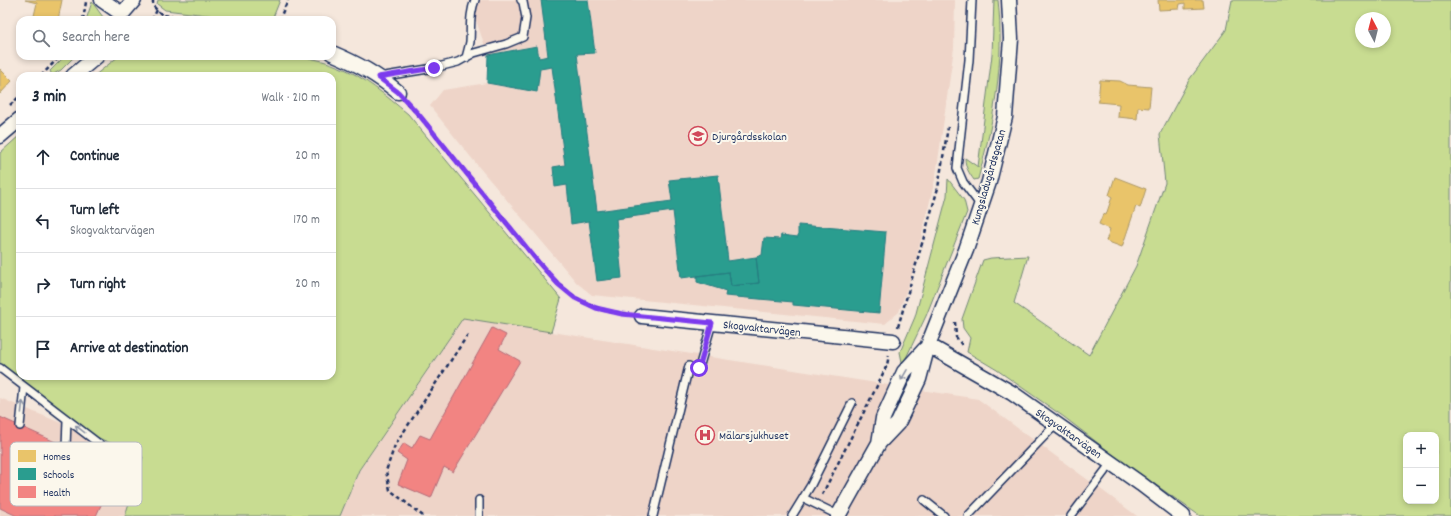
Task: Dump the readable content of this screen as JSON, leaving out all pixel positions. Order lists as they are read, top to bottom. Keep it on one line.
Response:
{"streets":{"street":["Kungsladugårdsgatan","Skogvaktarvägen"]},"crossings":[["Kungsladugårdsgatan","Skogvaktarvägen"]],"places":{"school or university":["Djurgårdsskolan"],"hospital":["Mälarsjukhuset"]},"legend":["Homes","Schools","Health"],"north":"top","page":{"search":"Search here","heading":["3 min","Walk · 210 m"],"list":[["Continue","20 m"],["Turn left","Skogvaktarvägen","170 m"],["Turn right","20 m"],"Arrive at destination"],"map_buttons":["+","−"]}}
